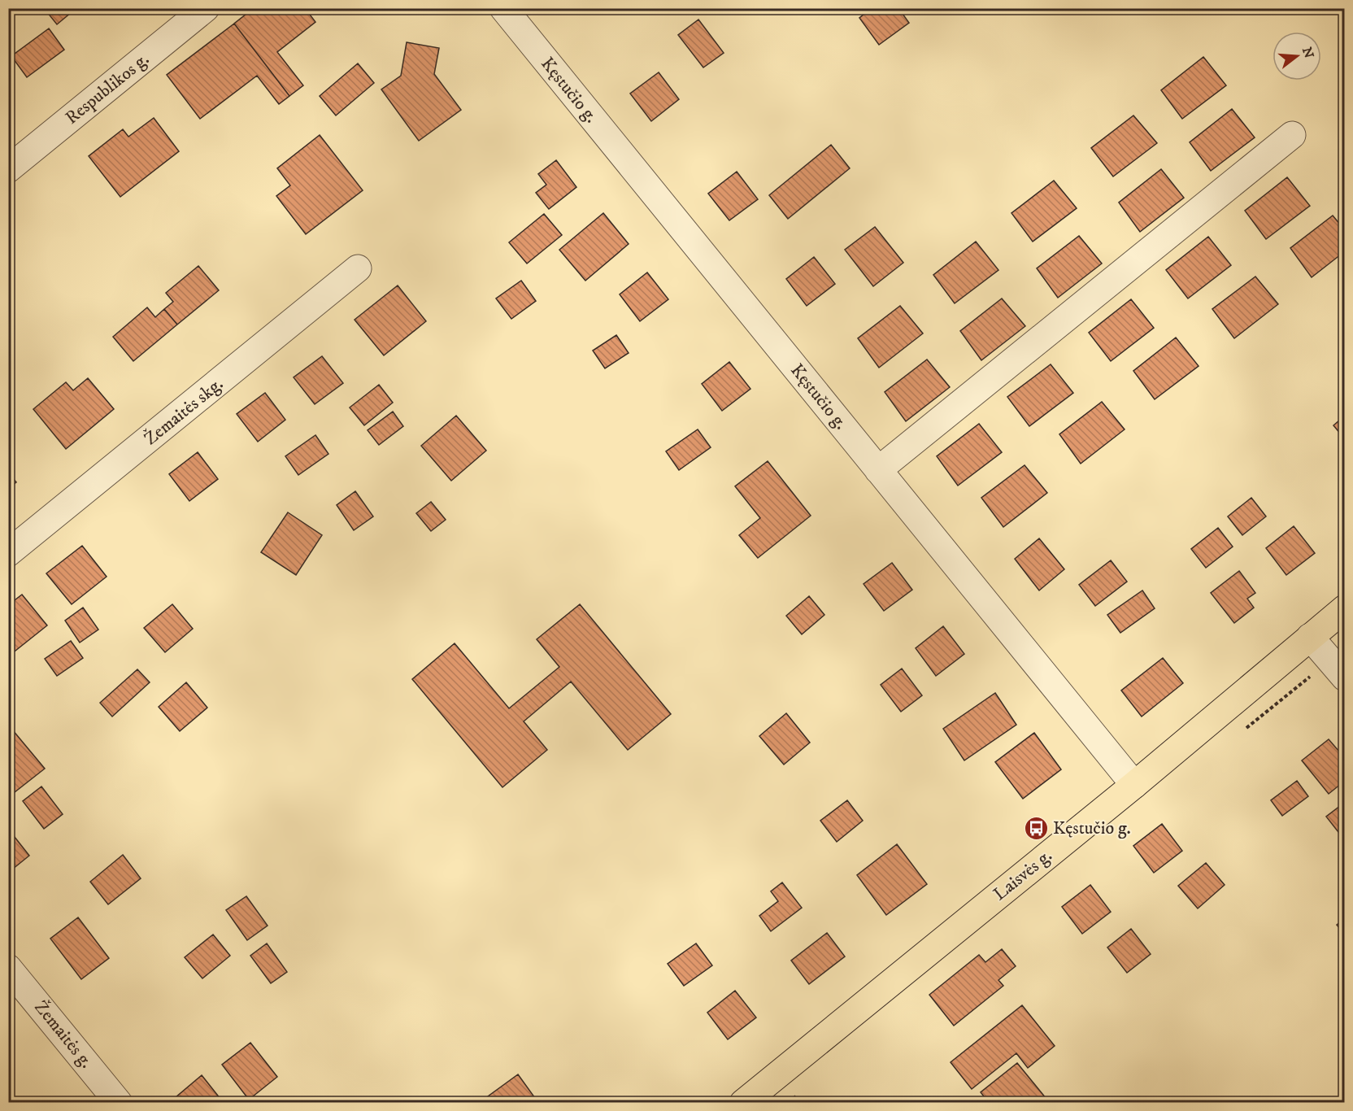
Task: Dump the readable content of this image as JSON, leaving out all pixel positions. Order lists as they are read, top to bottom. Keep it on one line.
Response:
{"streets":{"main road":["Laisvės g."],"street":["Respublikos g.","Kęstučio g.","Žemaitės skg.","Žemaitės g."]},"crossings":[["Kęstučio g.","Laisvės g."]],"places":{"bus stop":["Kęstučio g."]},"north":"right"}
